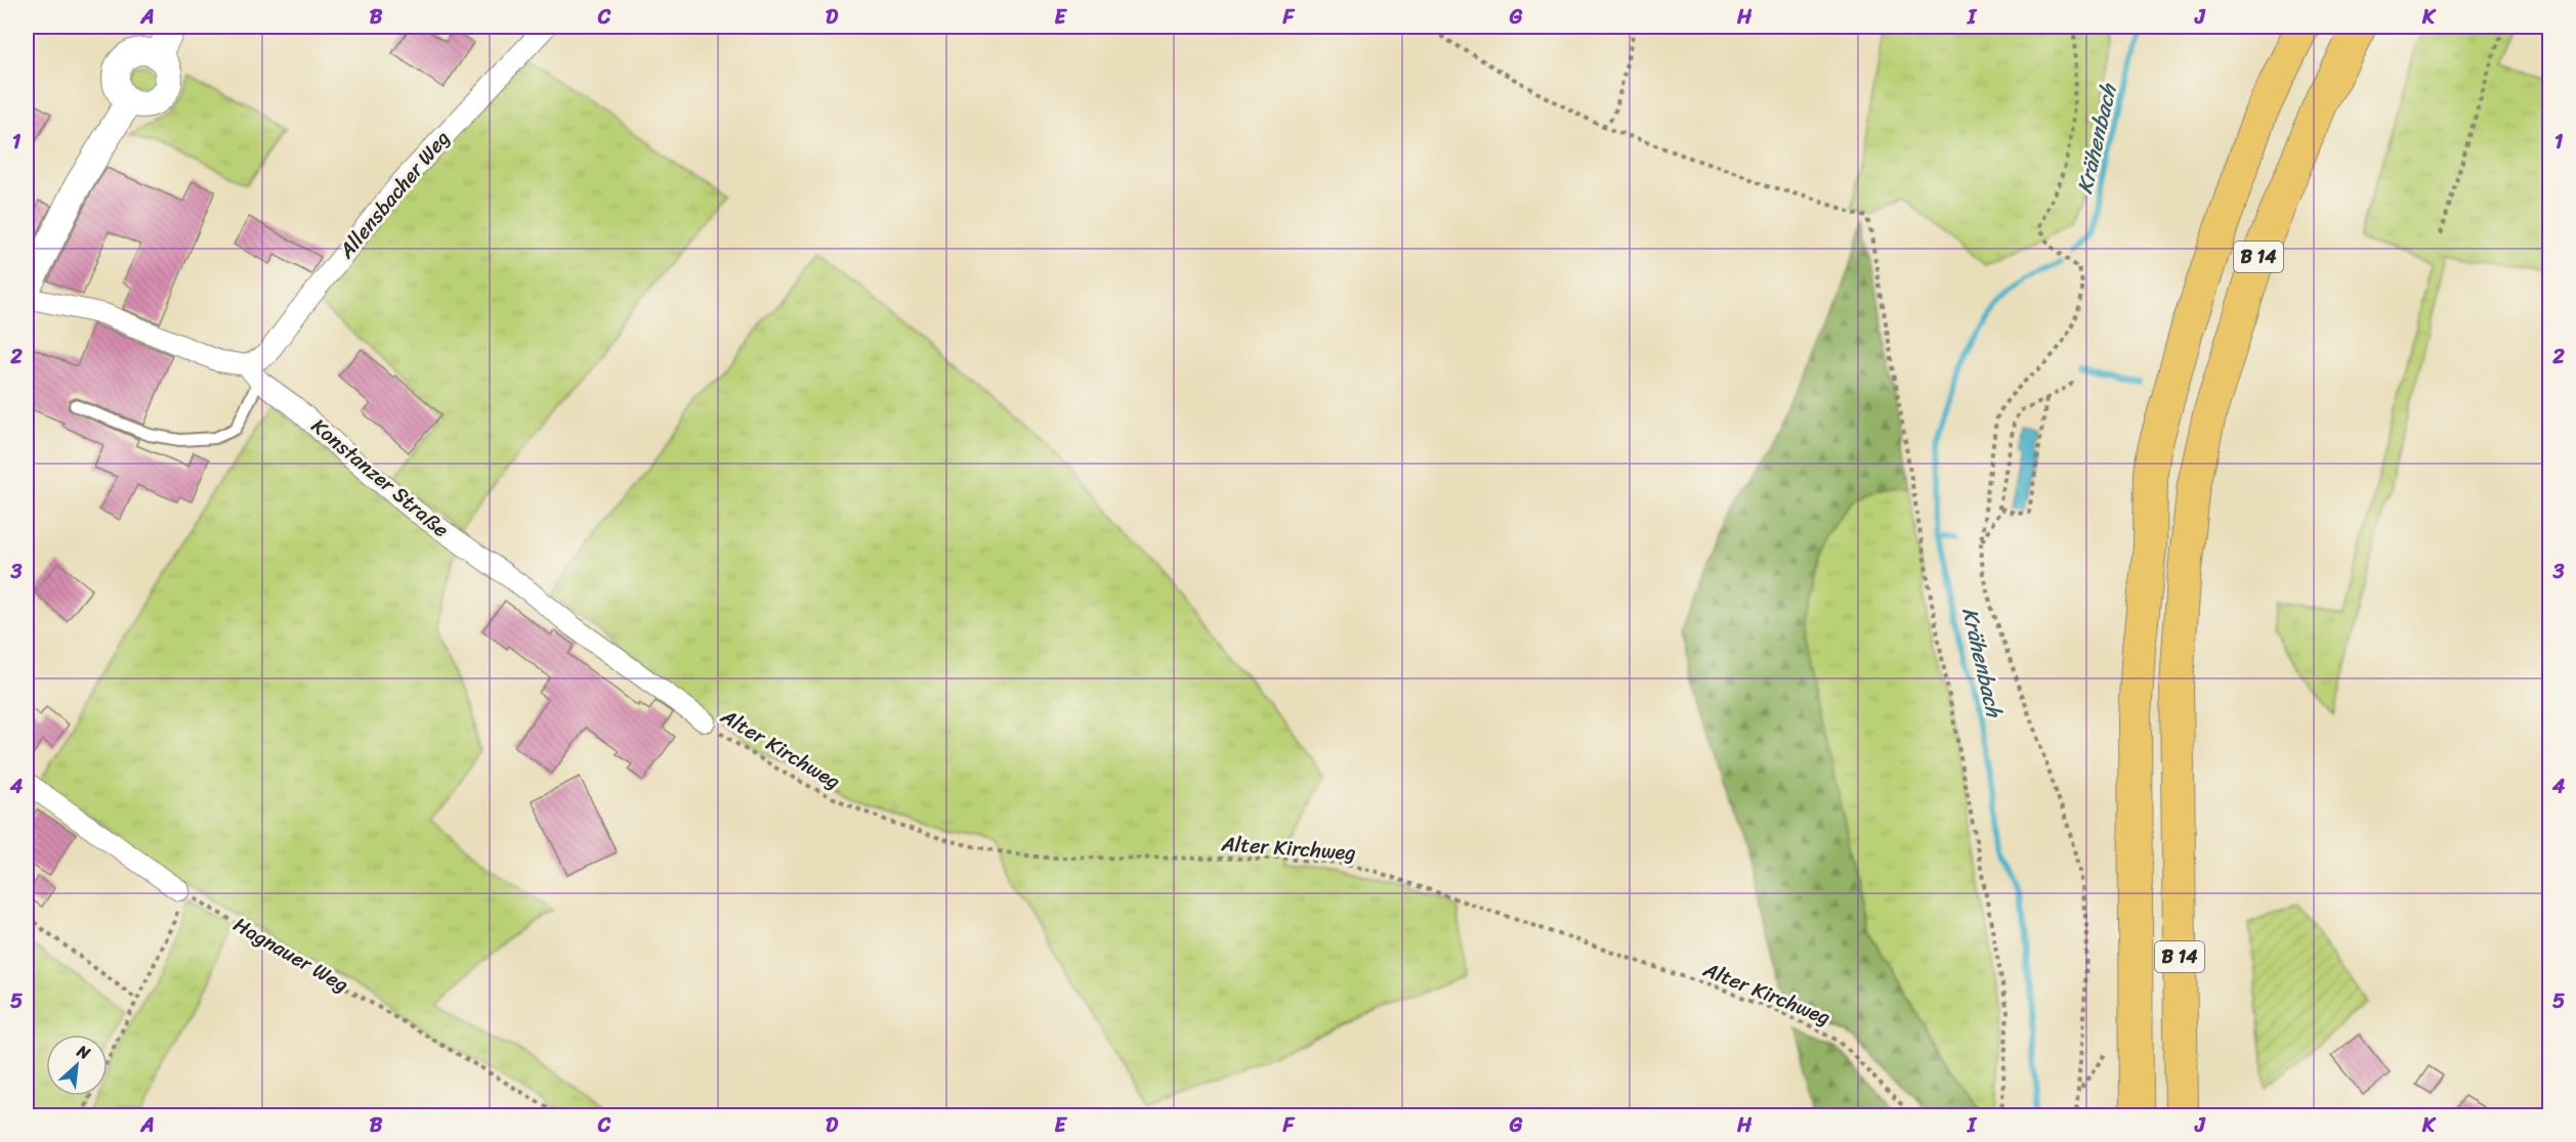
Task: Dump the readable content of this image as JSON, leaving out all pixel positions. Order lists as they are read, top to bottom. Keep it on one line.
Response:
{"streets":{"main road":["B 14"],"street":["Allensbacher Weg","Konstanzer Straße"],"path":["Alter Kirchweg","Hagnauer Weg"]},"crossings":[["Allensbacher Weg","Konstanzer Straße"],["Konstanzer Straße","Alter Kirchweg"]],"water":["Krähenbach"],"north":"top right","grid":{"columns":["A","B","C","D","E","F","G","H","I","J","K"],"rows":["1","2","3","4","5"]}}
